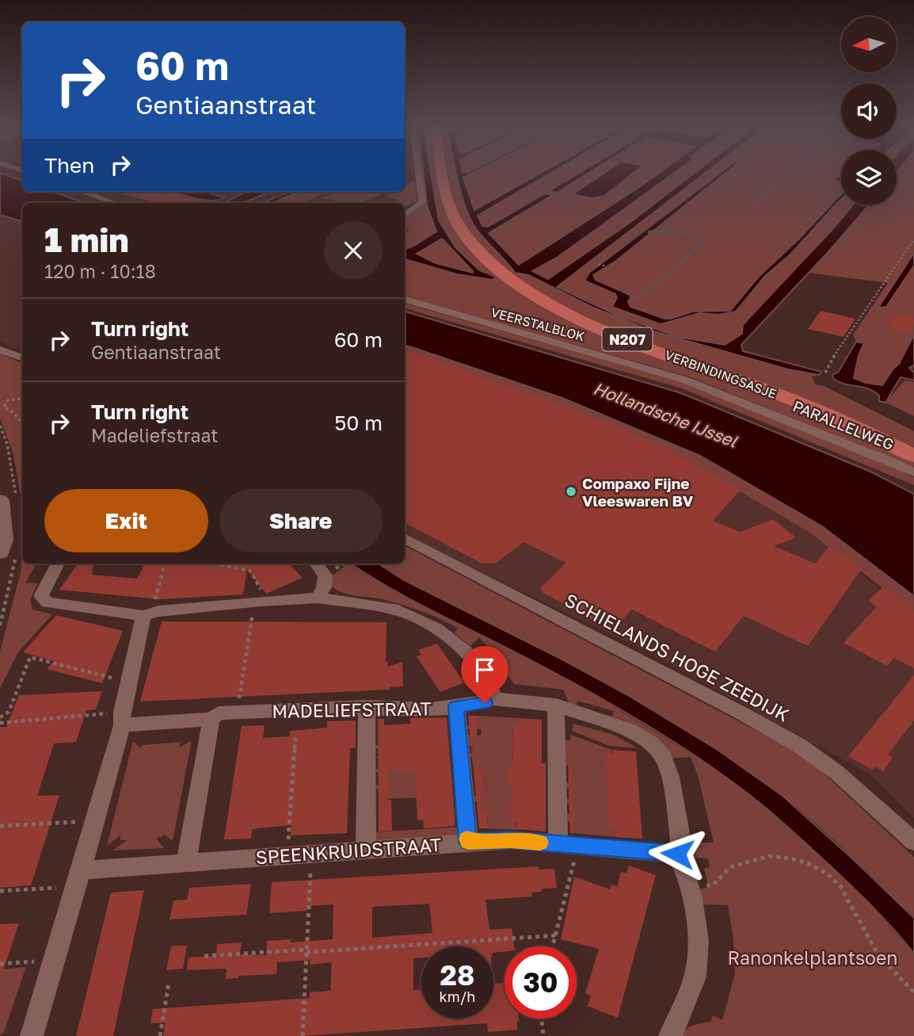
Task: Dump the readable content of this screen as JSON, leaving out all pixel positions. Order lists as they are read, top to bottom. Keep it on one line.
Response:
{"streets":{"main road":["N207","VERBINDINGSASJE"],"street":["VEERSTALBLOK","PARALLELWEG","SCHIELANDS HOGE ZEEDIJK","MADELIEFSTRAAT","SPEENKRUIDSTRAAT"]},"crossings":[["VEERSTALBLOK","PARALLELWEG"]],"water":["Hollandsche IJssel"],"parks":["Ranonkelplantsoen"],"places":["Compaxo Fijne Vleeswaren BV"],"north":"left","page":{"turn":["60 m","Gentiaanstraat"],"then":"Then","heading":["1 min","120 m · 10:18"],"list":[{"name":"Turn right","note":"Gentiaanstraat","value":"60 m"},{"name":"Turn right","note":"Madeliefstraat","value":"50 m"}],"buttons":["Exit","Share"],"speed":"28 km/h","limit":"30"}}
